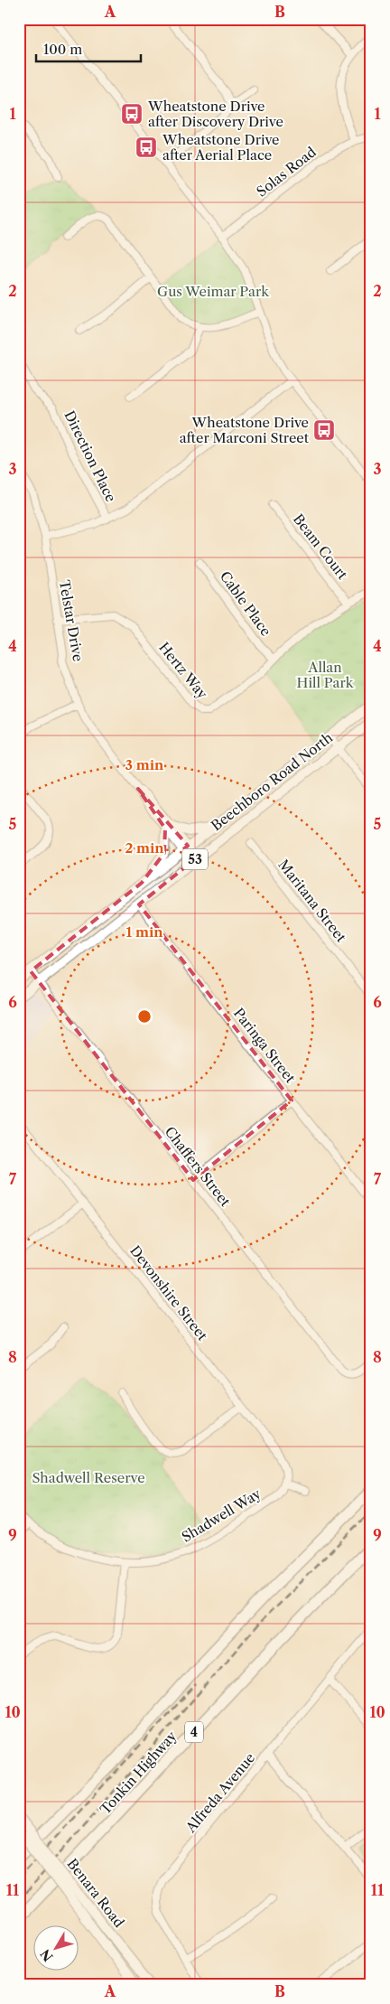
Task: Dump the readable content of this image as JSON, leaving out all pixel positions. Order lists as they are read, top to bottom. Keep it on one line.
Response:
{"streets":{"highway":["4","Tonkin Highway"],"main road":["Beechboro Road North","53","Benara Road"],"street":["Solas Road","Direction Place","Beam Court","Cable Place","Telstar Drive","Hertz Way","Maritana Street","Paringa Street","Chaffers Street","Devonshire Street","Shadwell Way","Alfreda Avenue"]},"crossings":[["Beam Court","Hertz Way"],["Cable Place","Hertz Way"],["Telstar Drive","Hertz Way"],["Telstar Drive","Beechboro Road North"],["Beechboro Road North","Paringa Street"],["Beechboro Road North","Chaffers Street"],["Devonshire Street","Shadwell Way"]],"parks":["Gus Weimar Park","Allan Hill Park","Shadwell Reserve"],"places":{"bus stop":["Wheatstone Drive after Discovery Drive","Wheatstone Drive after Aerial Place","Wheatstone Drive after Marconi Street"]},"scale_bar":"100 m","north":"bottom left","grid":{"columns":["A","B"],"rows":["1","2","3","4","5","6","7","8","9","10","11"]},"rings":["3 min","2 min","1 min"]}
